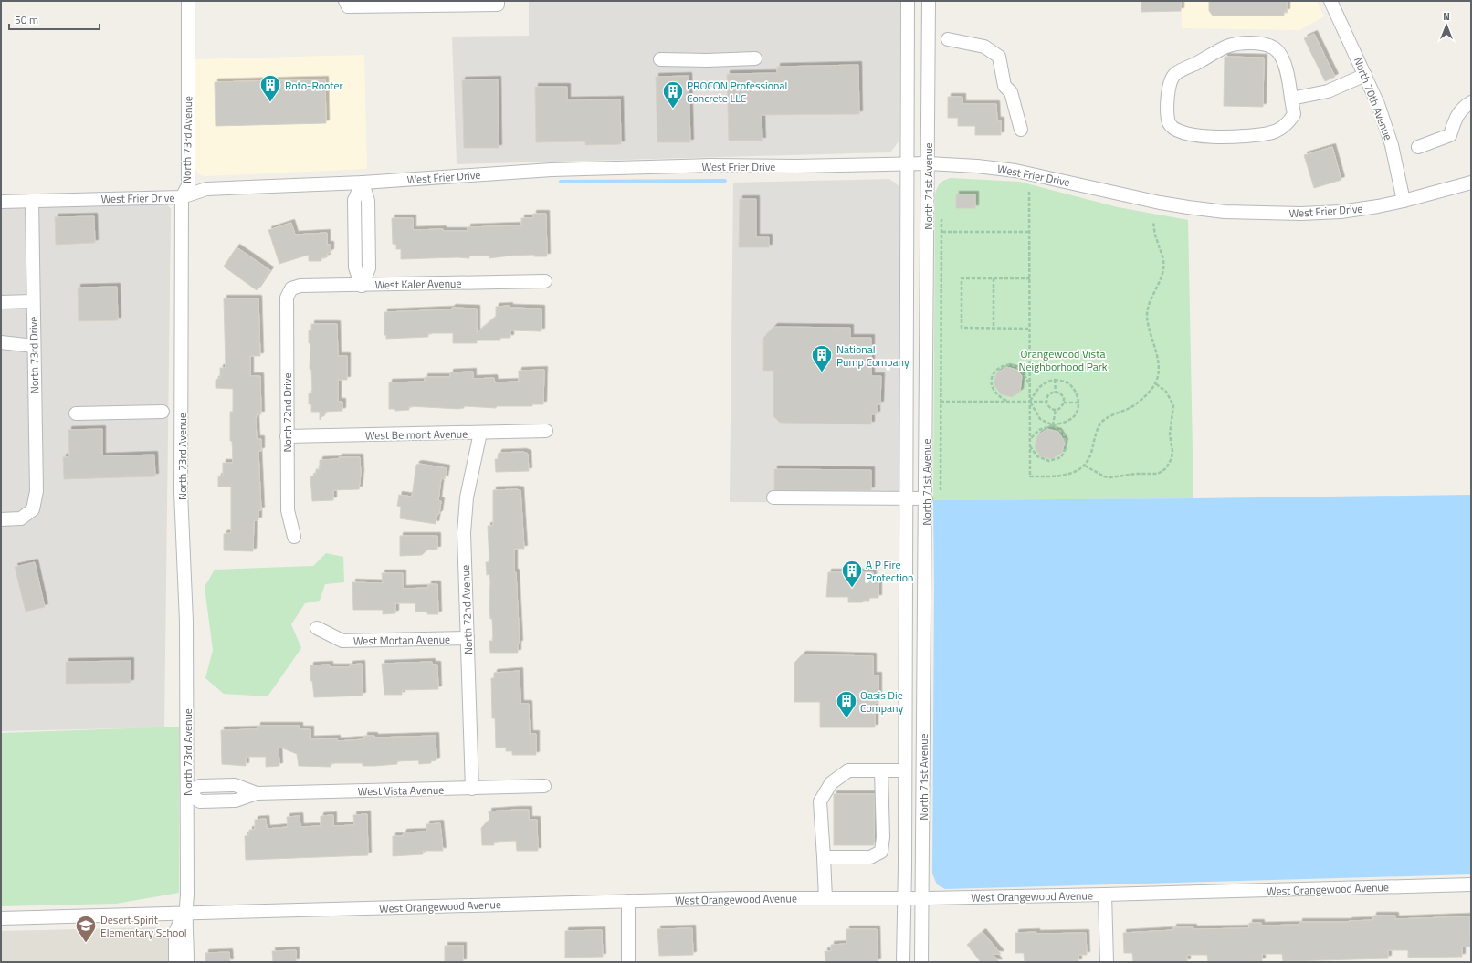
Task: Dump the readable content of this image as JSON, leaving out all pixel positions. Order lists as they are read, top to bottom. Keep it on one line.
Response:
{"streets":{"street":["North 70th Avenue","North 73rd Avenue","West Frier Drive","North 71st Avenue","West Kaler Avenue","North 73rd Drive","North 72nd Drive","West Belmont Avenue","North 72nd Avenue","West Mortan Avenue","West Vista Avenue","West Orangewood Avenue"]},"crossings":[["North 70th Avenue","West Frier Drive"],["North 73rd Avenue","West Frier Drive"],["North 73rd Avenue","West Vista Avenue"],["North 73rd Avenue","West Orangewood Avenue"],["West Frier Drive","North 71st Avenue"],["West Frier Drive","North 73rd Drive"],["North 71st Avenue","West Orangewood Avenue"],["West Kaler Avenue","North 72nd Drive"],["North 72nd Drive","West Belmont Avenue"],["West Belmont Avenue","North 72nd Avenue"],["North 72nd Avenue","West Mortan Avenue"],["North 72nd Avenue","West Vista Avenue"]],"parks":["Orangewood Vista Neighborhood Park"],"places":{"building":["Roto-Rooter","PROCON Professional Concrete LLC","National Pump Company","A P Fire Protection","Oasis Die Company"],"school or university":["Desert Spirit Elementary School"]},"scale_bar":"50 m","north":"top"}
